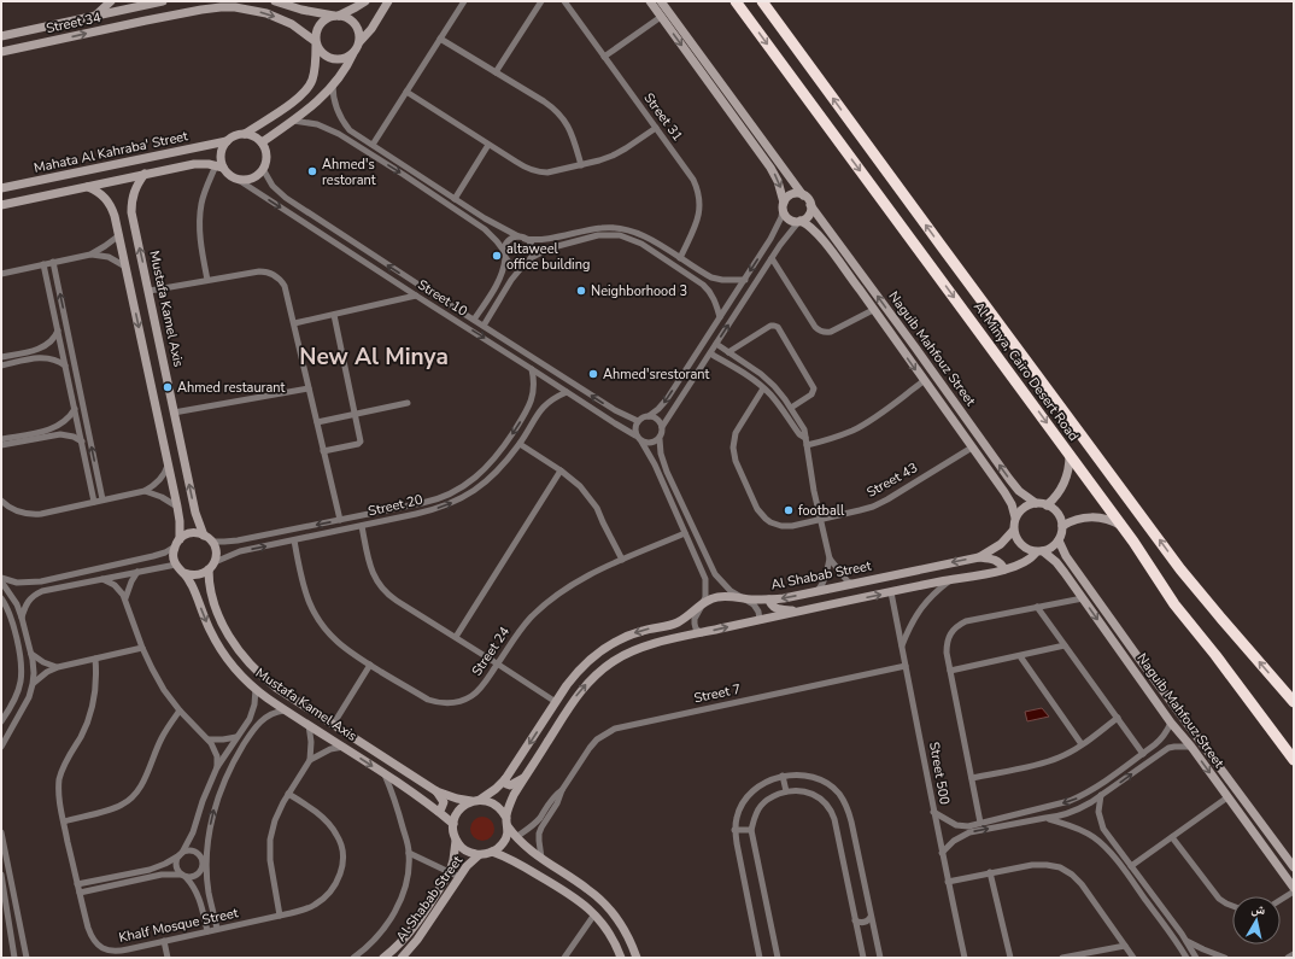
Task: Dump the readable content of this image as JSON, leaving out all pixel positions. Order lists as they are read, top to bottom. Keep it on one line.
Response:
{"streets":{"highway":["Al Minya, Cairo Desert Road"],"street":["Street 34","Street 31","Mahata Al Kahraba' Street","Street 10","Mustafa Kamel Axis","Naguib Mahfouz Street","Street 43","Street 20","Al Shabab Street","Street 24","Street 7","Street 500","Khalf Mosque Street"]},"crossings":[["Mahata Al Kahraba' Street","Street 10"],["Street 10","Street 20"],["Mustafa Kamel Axis","Street 20"],["Mustafa Kamel Axis","Al Shabab Street"],["Naguib Mahfouz Street","Street 43"],["Naguib Mahfouz Street","Al Shabab Street"],["Street 20","Street 24"],["Street 7","Street 500"]],"districts":["New Al Minya"],"places":["Ahmed's restorant","altaweel office building","Neighborhood 3","Ahmed'srestorant","Ahmed restaurant","football"],"north":"top"}
